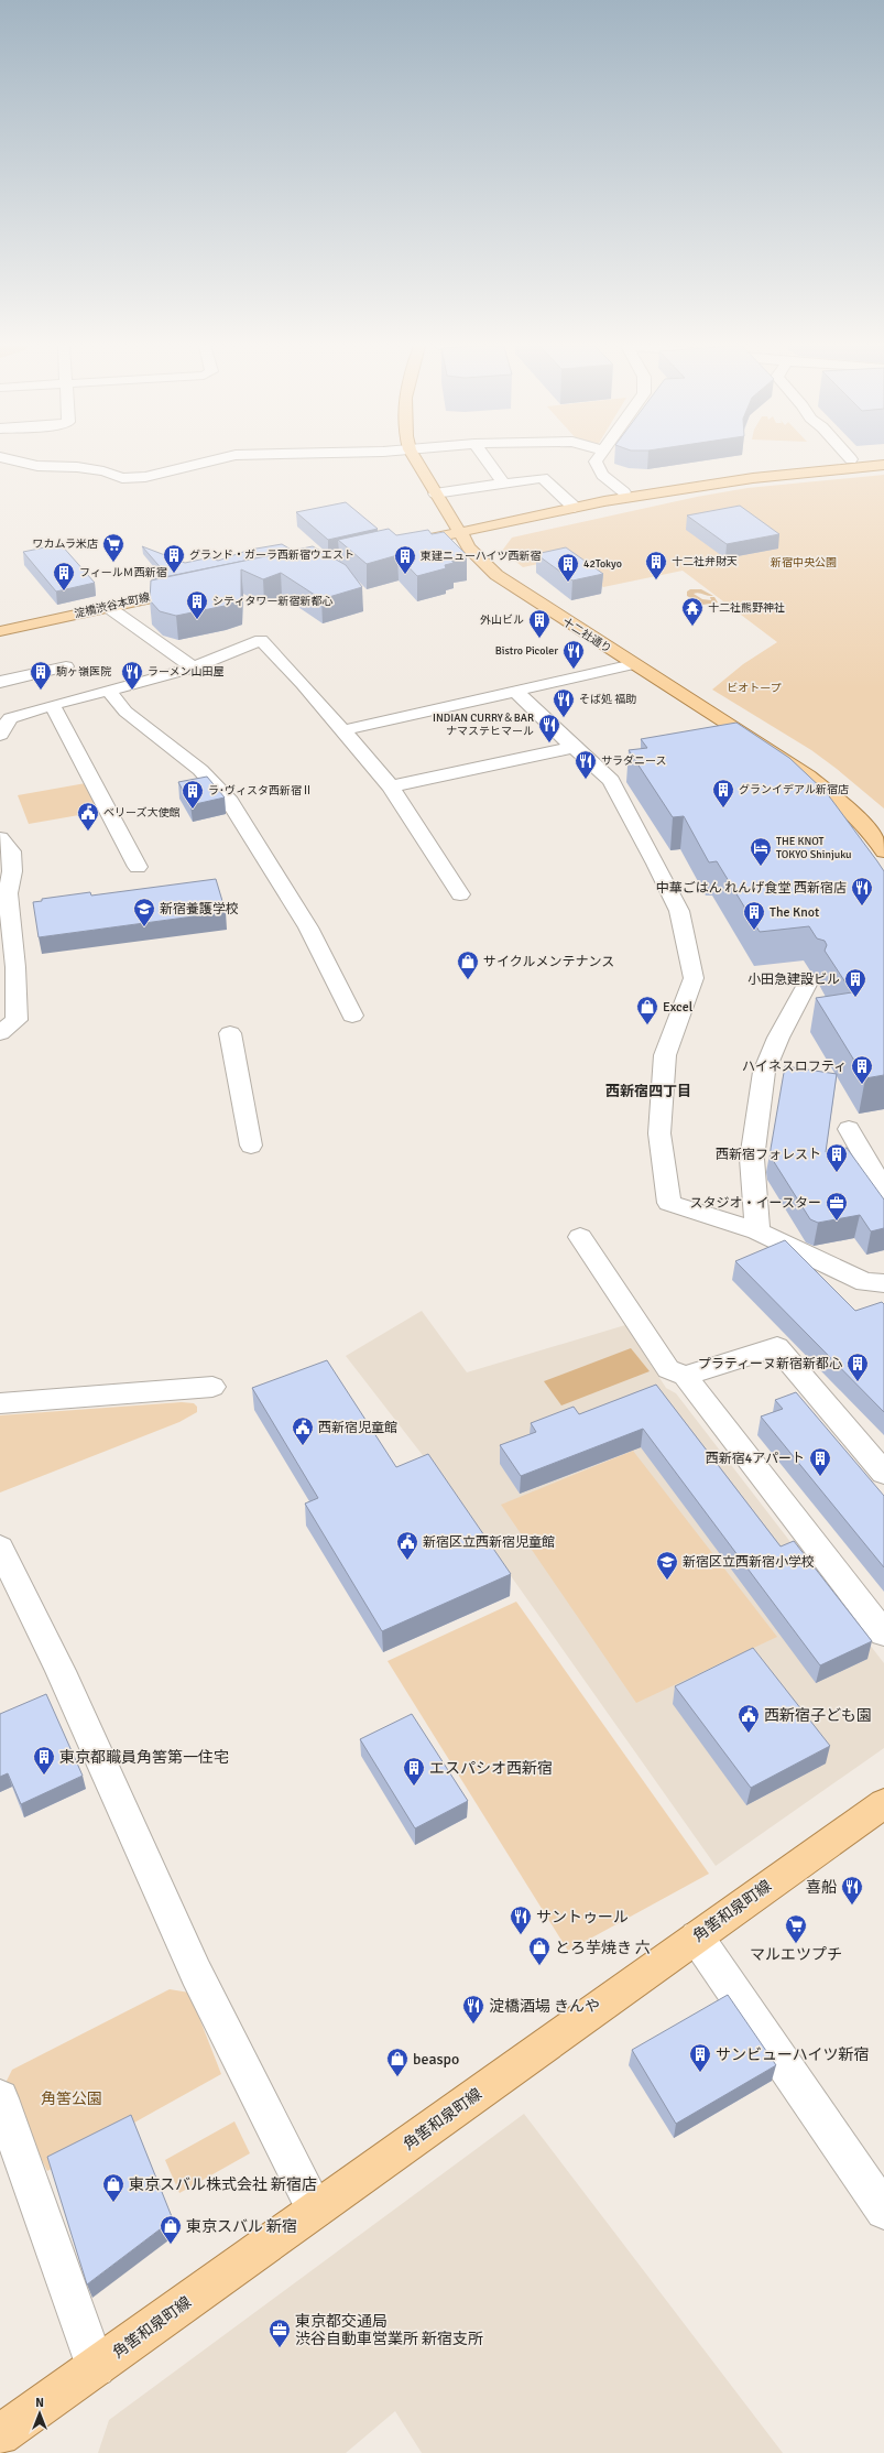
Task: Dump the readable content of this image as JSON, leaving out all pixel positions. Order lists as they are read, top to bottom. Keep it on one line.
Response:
{"streets":{"main road":["淀橋渋谷本町線","十二社通り","角筈和泉町線"]},"districts":["西新宿四丁目"],"parks":["新宿中央公園","ビオトープ","角筈公園"],"places":{"supermarket":["ワカムラ米店","マルエツプチ"],"building":["グランド・ガーラ西新宿ウエスト","東建ニューハイツ西新宿","十二社弁財天","42Tokyo","フィールＭ西新宿","シティタワー新宿新都心","外山ビル","駒ヶ嶺医院","グランイデアル新宿店","ラ･ヴィスタ西新宿Ⅱ","The Knot","小田急建設ビル","ハイネスロフティ","西新宿フォレスト","プラティーヌ新宿新都心","西新宿4アパート","東京都職員角筈第一住宅","エスパシオ西新宿","サンビューハイツ新宿"],"temple":["十二社熊野神社"],"restaurant":["Bistro Picoler","ラーメン山田屋","そば処 福助","INDIAN CURRY＆BAR ナマステヒマール","サラダニース","中華ごはん れんげ食堂 西新宿店","喜船","サントゥール","淀橋酒場 きんや"],"public building":["ベリーズ大使館","西新宿児童館","新宿区立西新宿児童館","西新宿子ども園"],"hotel":["THE KNOT TOKYO Shinjuku"],"school or university":["新宿養護学校","新宿区立西新宿小学校"],"shop":["サイクルメンテナンス","Excel","とろ芋焼き 六","beaspo","東京スバル株式会社 新宿店","東京スバル 新宿"],"office":["スタジオ・イースター","東京都交通局 渋谷自動車営業所 新宿支所"]},"north":"top"}
